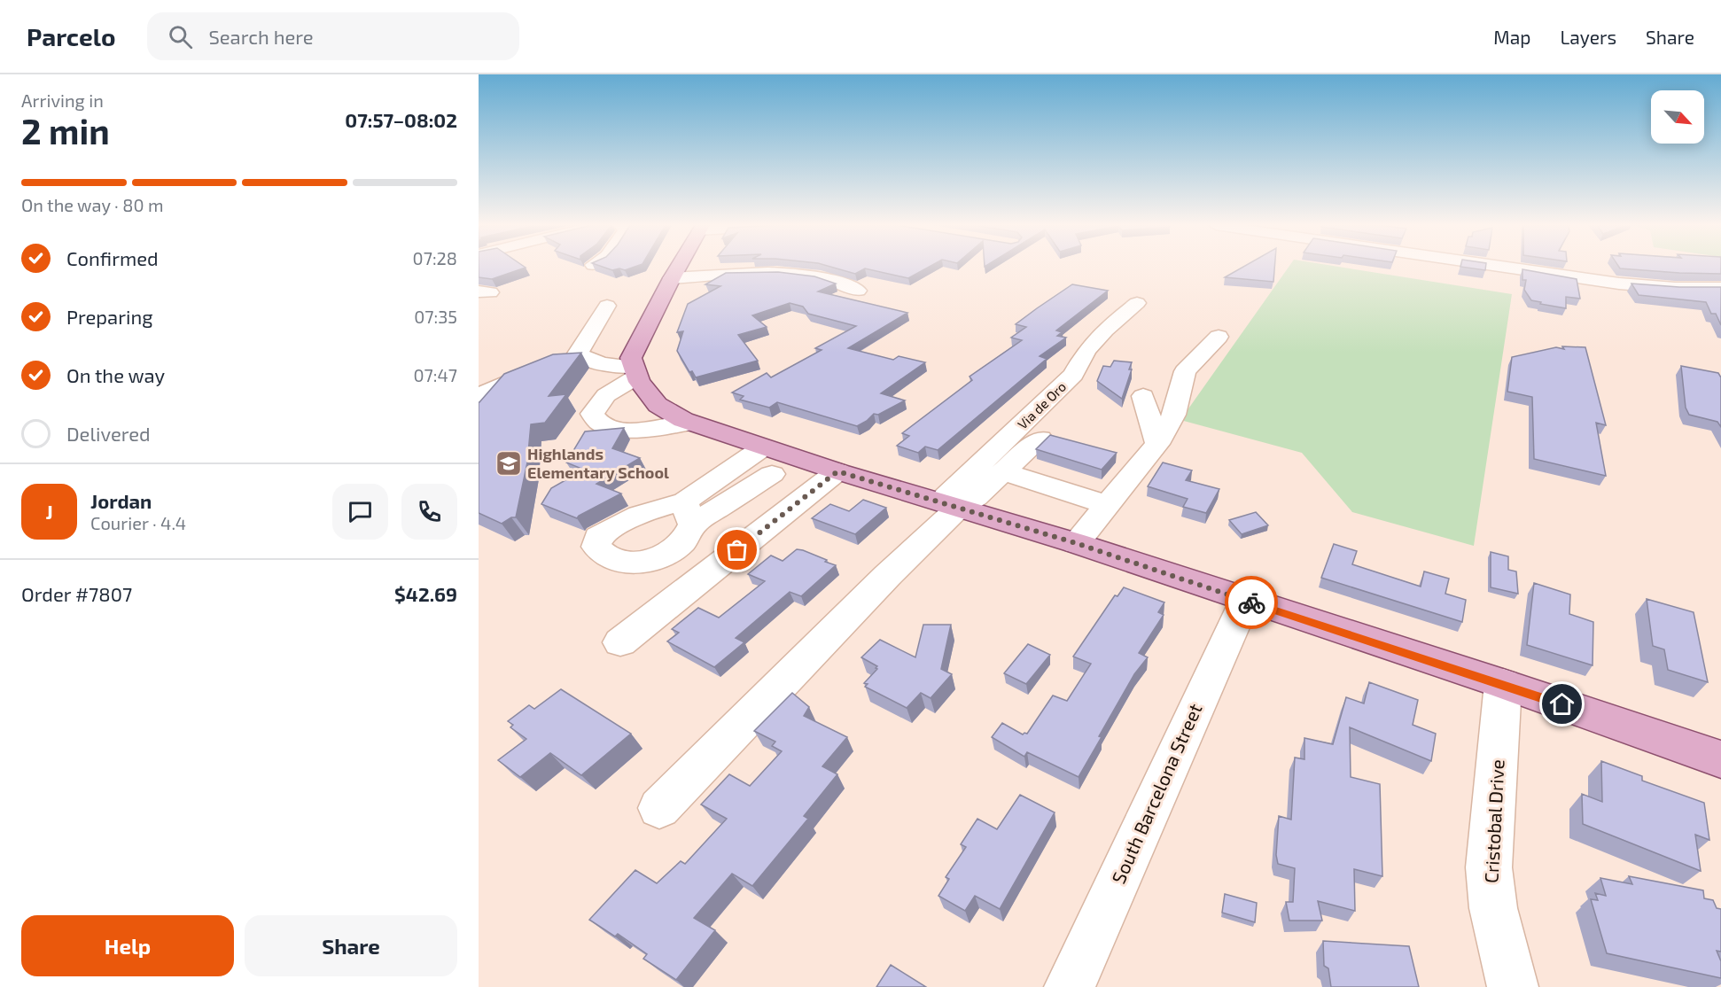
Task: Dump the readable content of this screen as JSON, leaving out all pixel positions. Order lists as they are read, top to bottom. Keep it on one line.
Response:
{"streets":{"street":["Via de Oro","South Barcelona Street","Cristobal Drive"]},"places":{"school or university":["Highlands Elementary School"]},"north":"bottom right","page":{"header":"Parcelo","search":"Search here","nav":["Map","Layers","Share"],"heading":["2 min","Arriving in","07:57–08:02"],"panel":["Jordan","Courier · 4.4","Order #7807","$42.69"],"bar":"On the way · 80 m","list":[["Confirmed","07:28"],["Preparing","07:35"],["On the way","07:47"],"Delivered"],"round":"J","buttons":["Help","Share"]}}
